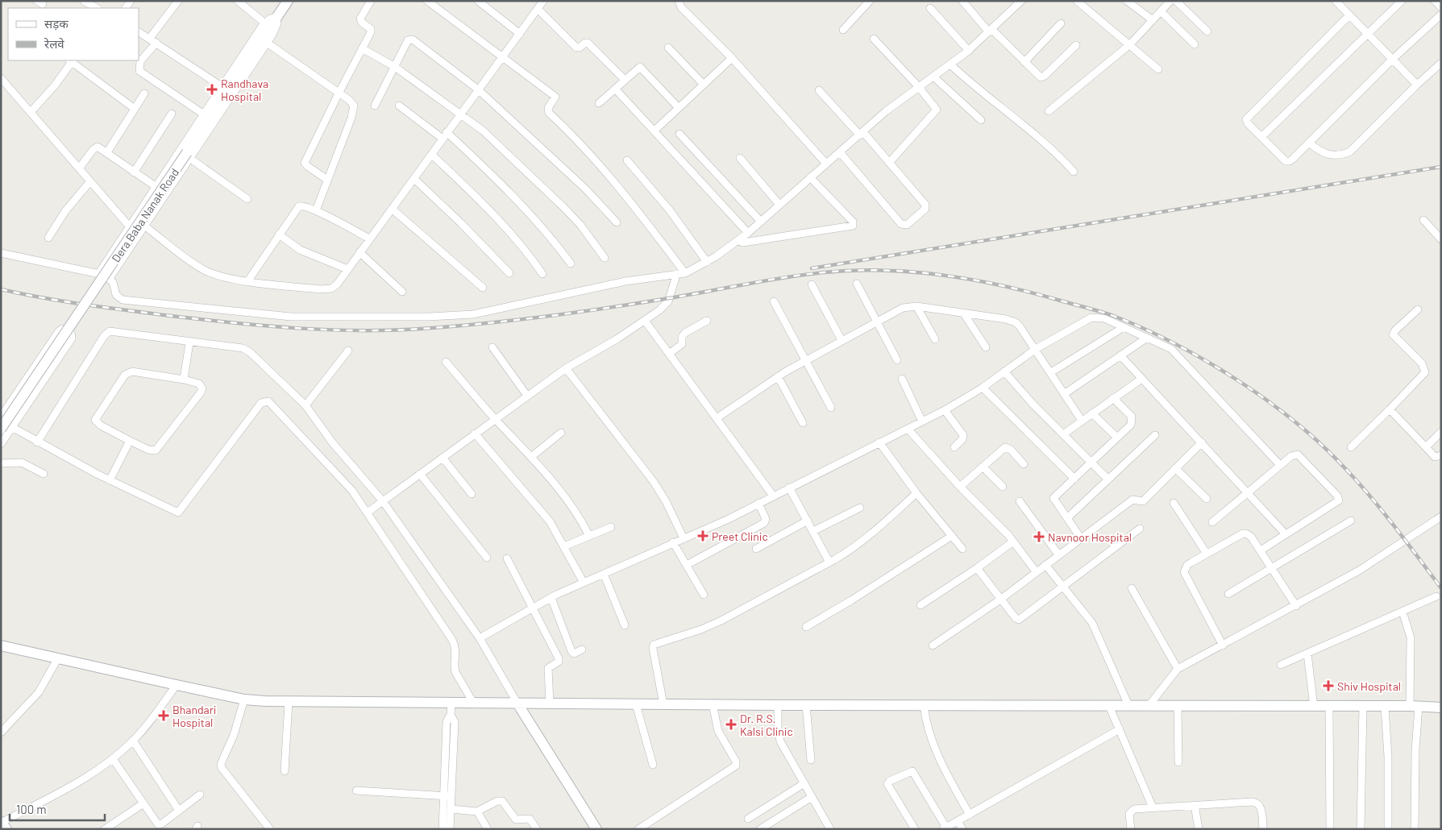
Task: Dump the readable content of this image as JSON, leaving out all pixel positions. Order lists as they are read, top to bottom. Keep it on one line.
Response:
{"streets":{"main road":["Dera Baba Nanak Road"]},"places":{"health":["Randhava Hospital","Preet Clinic","Navnoor Hospital","Shiv Hospital","Bhandari Hospital","Dr. R.S. Kalsi Clinic"]},"legend":["सड़क","रेलवे"],"scale_bar":"100 m"}
